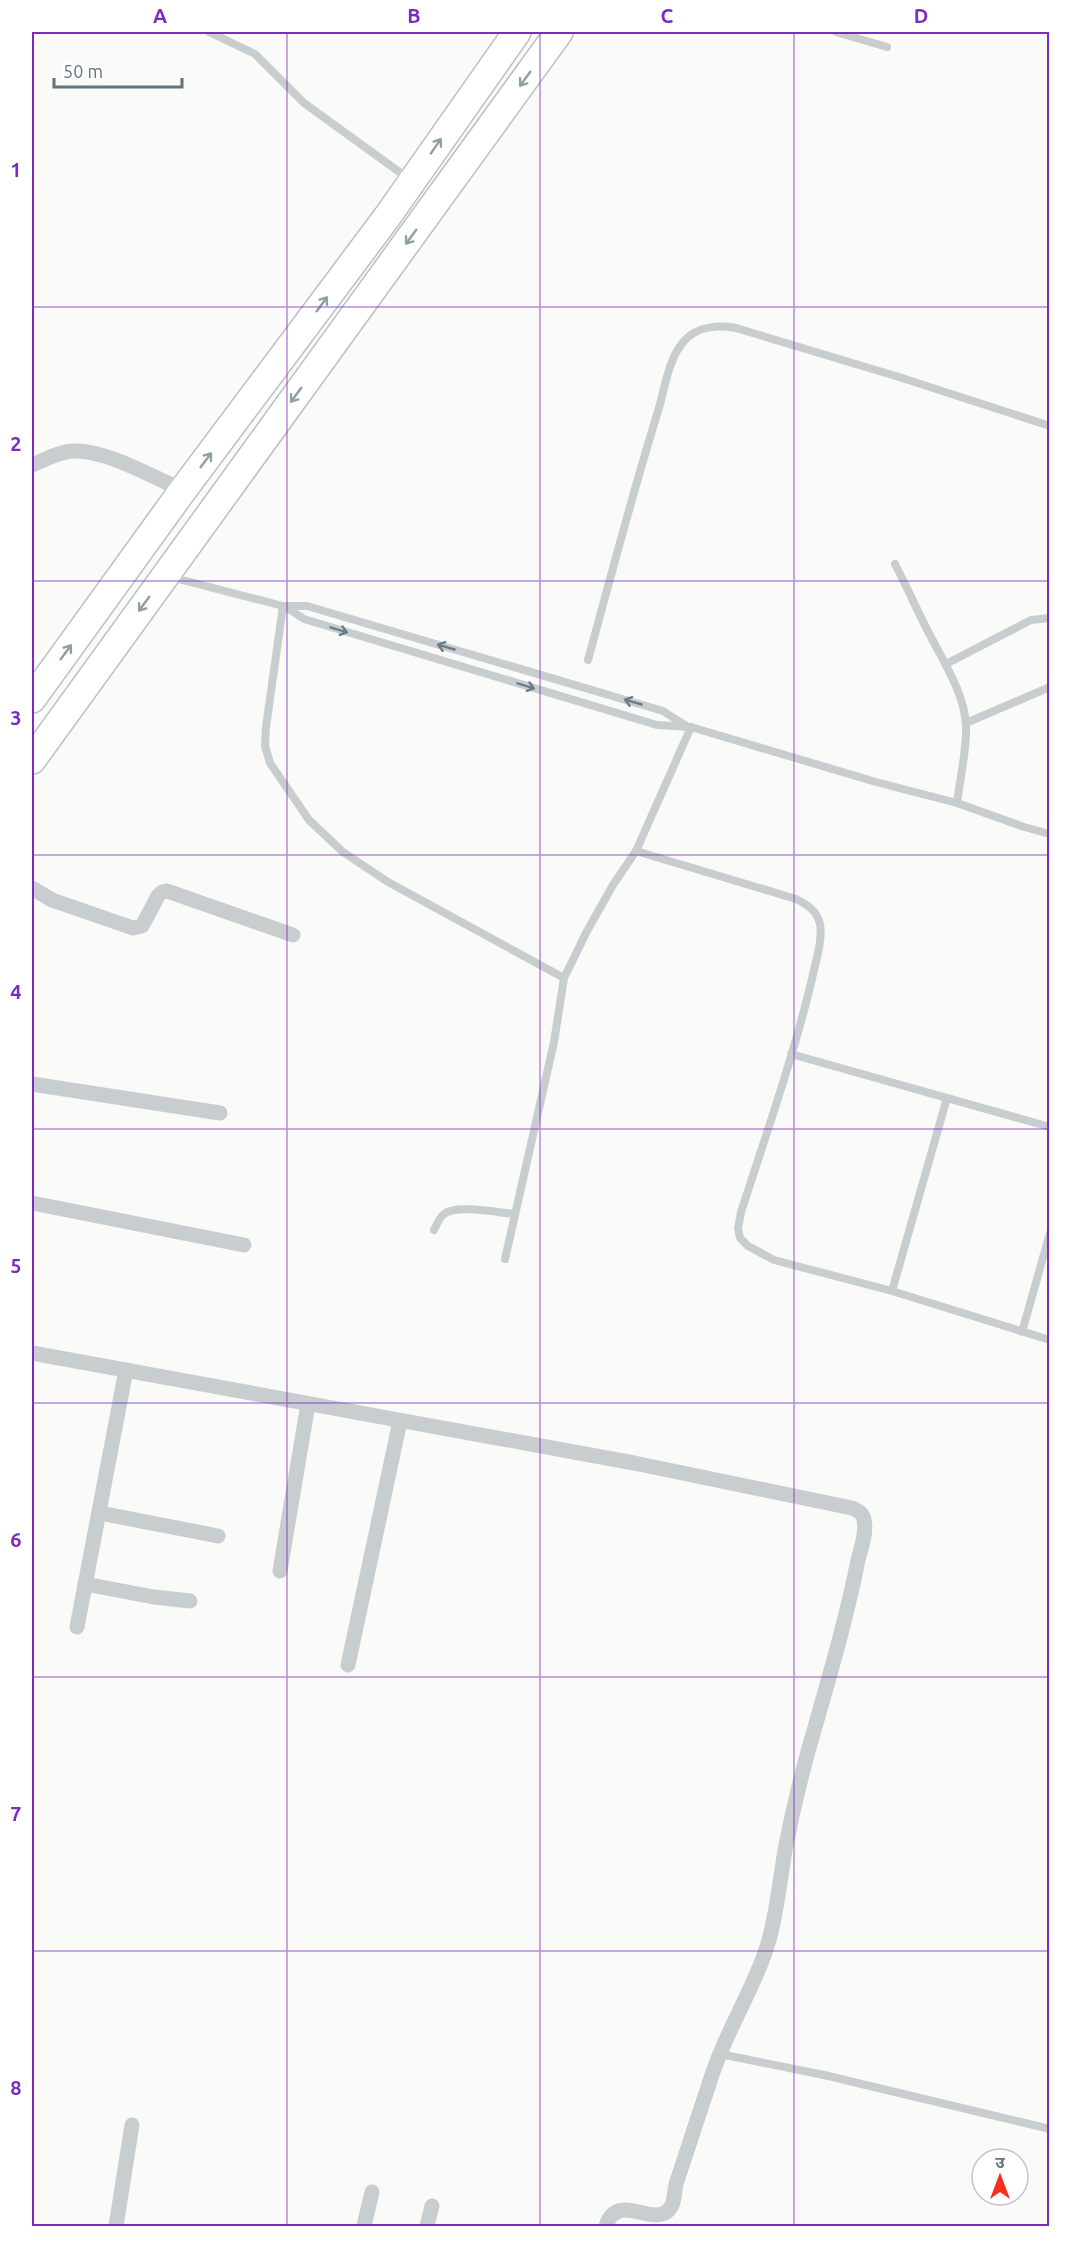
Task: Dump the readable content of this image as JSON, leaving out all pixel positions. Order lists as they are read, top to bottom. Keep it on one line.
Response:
{"scale_bar":"50 m","north":"top","grid":{"columns":["A","B","C","D"],"rows":["1","2","3","4","5","6","7","8"]}}
